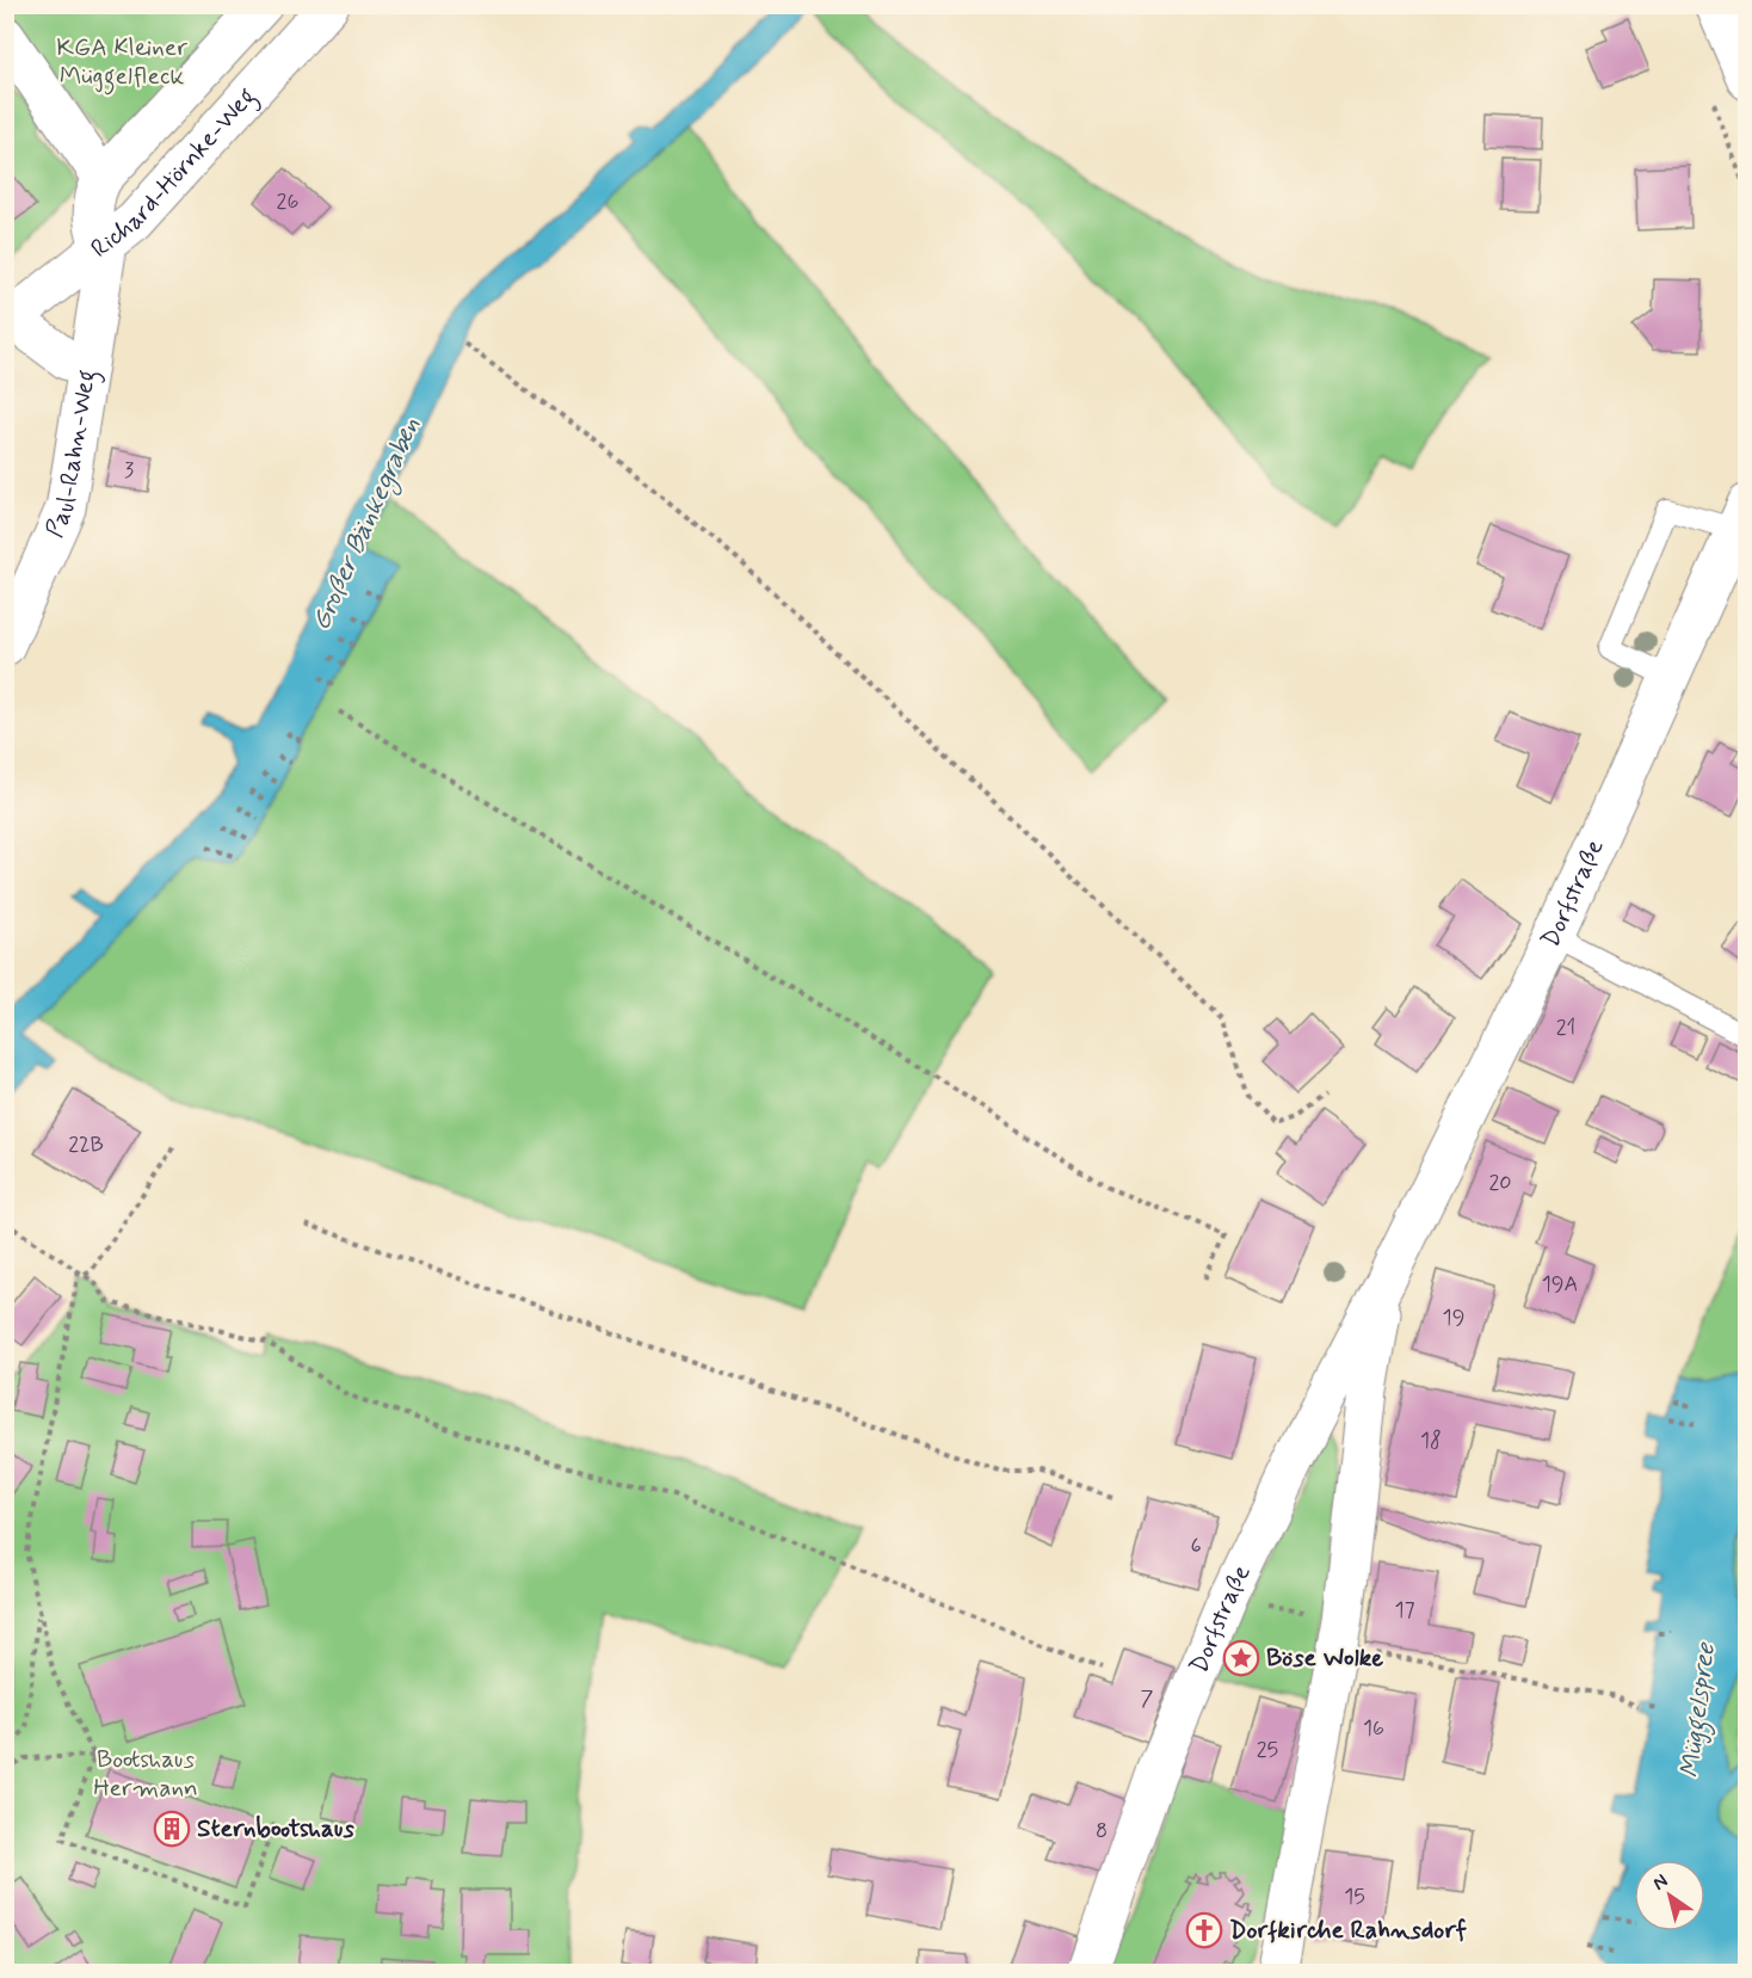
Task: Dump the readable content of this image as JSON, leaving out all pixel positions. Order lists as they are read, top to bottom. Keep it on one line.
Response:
{"streets":{"street":["Richard-Hörnke-Weg","Paul-Rahn-Weg","Dorfstraße"]},"crossings":[["Richard-Hörnke-Weg","Paul-Rahn-Weg"]],"water":["Großer Bänkegraben","Müggelspree"],"parks":["KGA Kleiner Müggelfleck","Bootshaus Hermann"],"places":{"place":["Böse Wolke"],"building":["Sternbootshaus"],"church":["Dorfkirche Rahnsdorf"]},"house_numbers":["26","3","21","22B","20","19A","19","18","6","17","7","16","25","8","15"],"north":"top left"}
